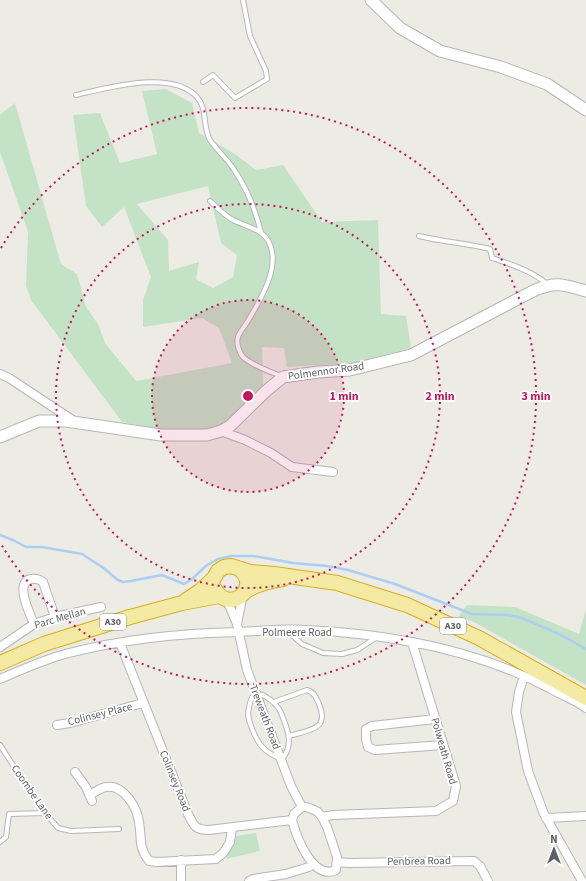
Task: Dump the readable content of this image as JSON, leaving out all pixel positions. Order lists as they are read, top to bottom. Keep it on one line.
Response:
{"streets":{"highway":["A30"],"street":["Polmennor Road","Parc Mellan","Polmeere Road","Colinsey Place","Treweath Road","Polweath Road","Colinsey Road","Penbrea Road"],"lane":["Coombe Lane"]},"crossings":[["A30","Treweath Road"],["Polmeere Road","Treweath Road"],["Polmeere Road","Polweath Road"],["Polmeere Road","Colinsey Road"],["Colinsey Place","Colinsey Road"]],"north":"top","rings":["1 min","2 min","3 min"]}
